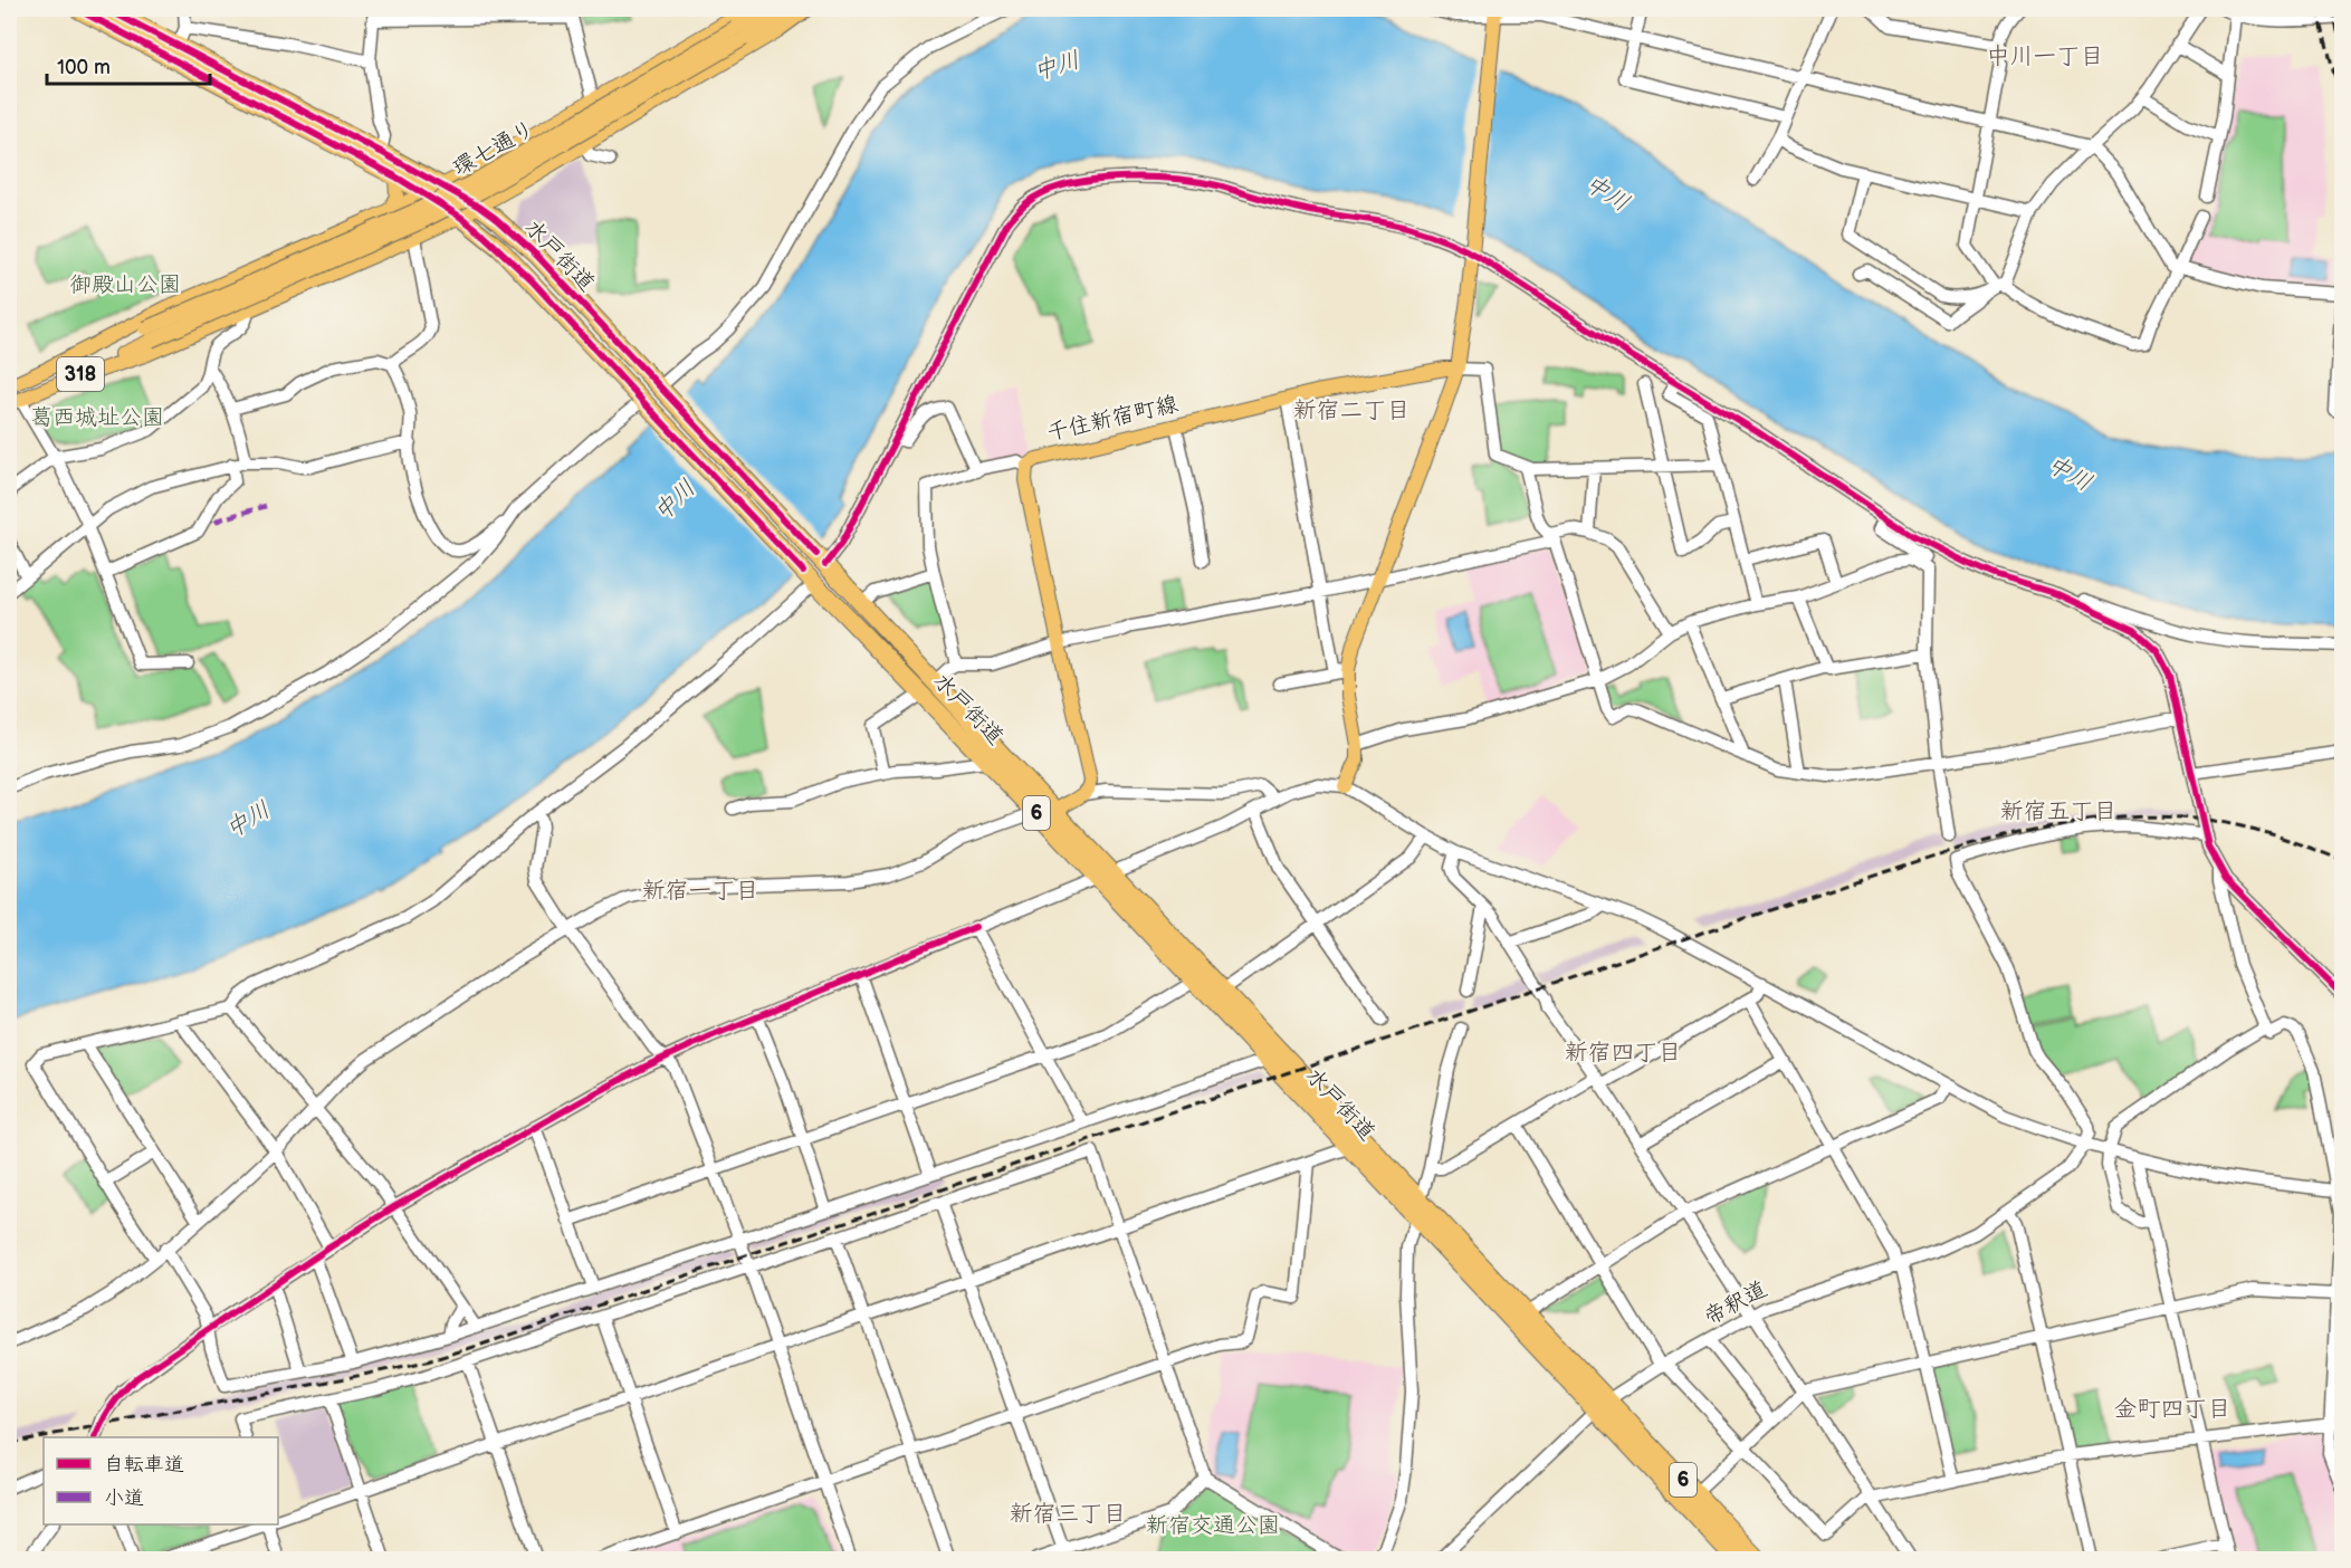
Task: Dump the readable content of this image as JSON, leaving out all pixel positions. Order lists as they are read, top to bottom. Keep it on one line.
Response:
{"streets":{"highway":["水戸街道","6"],"main road":["環七通り","318","千住新宿町線"],"street":["帝釈道"]},"crossings":[["水戸街道","帝釈道"]],"districts":["中川一丁目","新宿二丁目","新宿五丁目","新宿一丁目","新宿四丁目","金町四丁目","新宿三丁目"],"water":["中川"],"parks":["御殿山公園","葛西城址公園","新宿交通公園"],"legend":["自転車道","小道"],"scale_bar":"100 m"}
